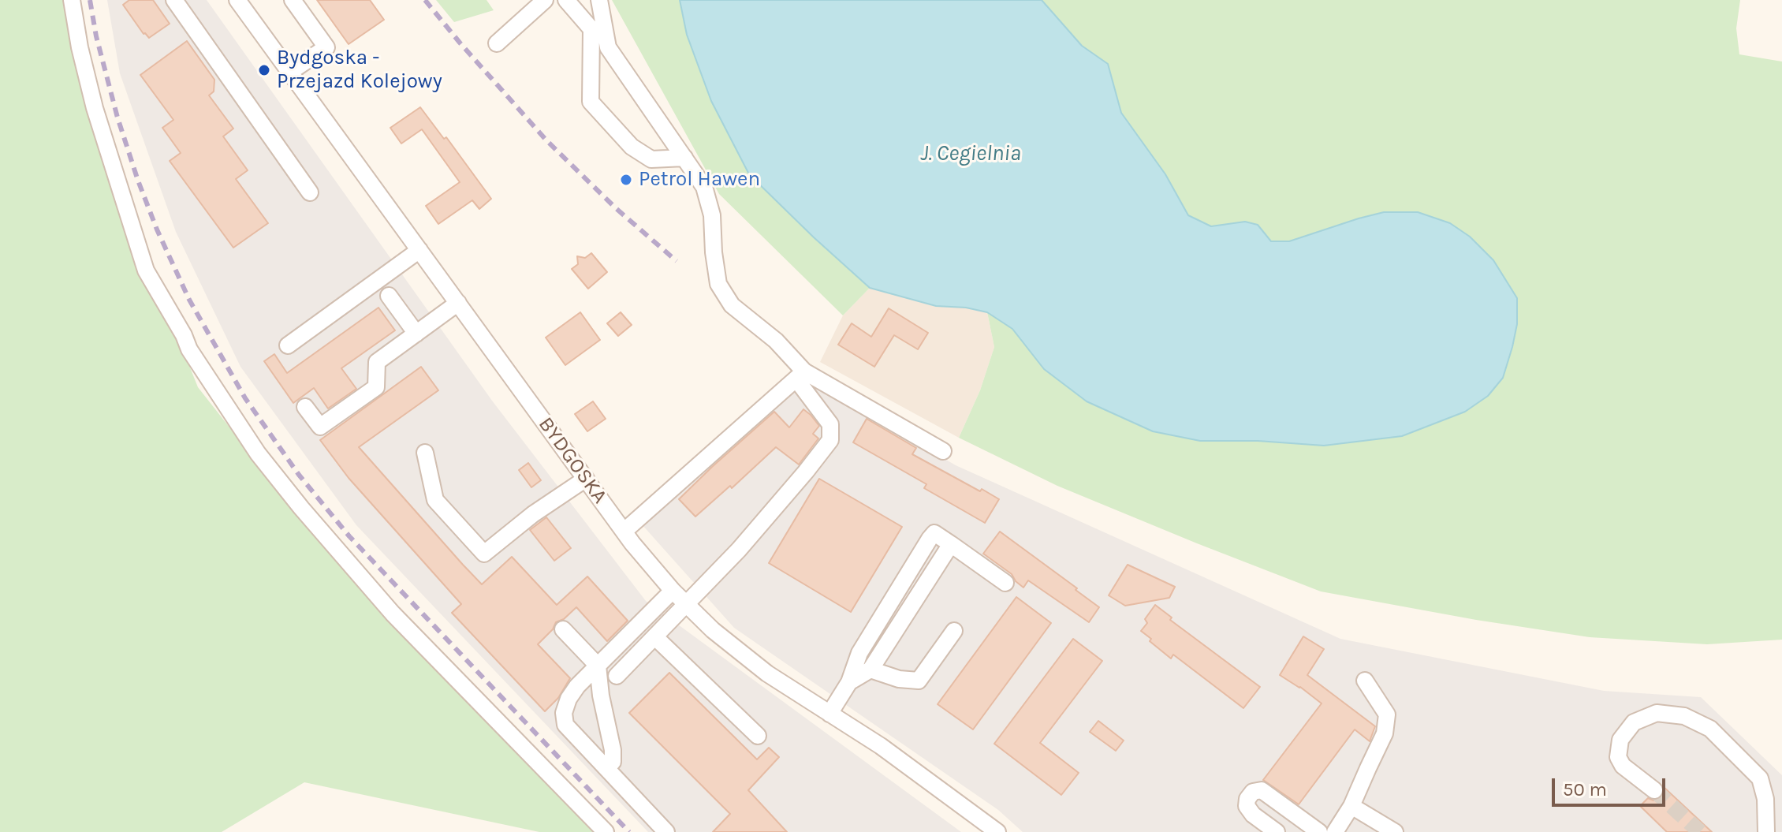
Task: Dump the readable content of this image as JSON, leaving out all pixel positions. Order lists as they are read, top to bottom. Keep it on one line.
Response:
{"streets":{"street":["BYDGOSKA"]},"water":["J. Cegielnia"],"places":["Bydgoska - Przejazd Kolejowy","Petrol Hawen"],"scale_bar":"50 m"}
